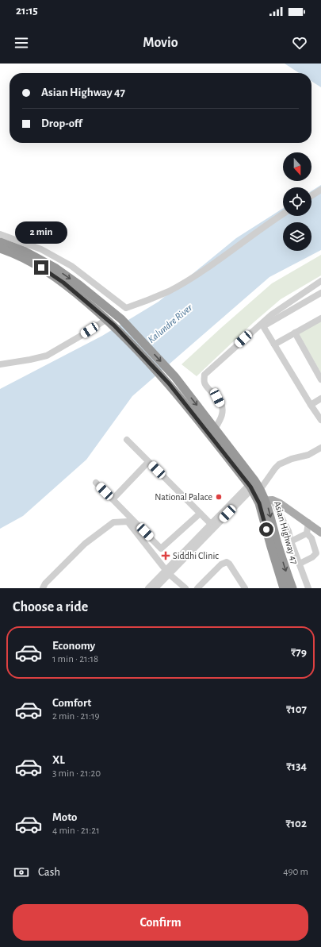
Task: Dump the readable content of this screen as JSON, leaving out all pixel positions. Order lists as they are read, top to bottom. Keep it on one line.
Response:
{"streets":{"highway":["Asian Highway 47"]},"water":["Kalundre River"],"places":{"other":["National Palace"],"health":["Siddhi Clinic"]},"north":"bottom","page":{"status":"21:15","header":"Movio","banner":["Asian Highway 47","Drop-off"],"bubble":"2 min","heading":"Choose a ride","list":[{"name":"Economy","note":"1 min · 21:18","value":"₹79"},{"name":"Comfort","note":"2 min · 21:19","value":"₹107"},{"name":"XL","note":"3 min · 21:20","value":"₹134"},{"name":"Moto","note":"4 min · 21:21","value":"₹102"}],"pay":["Cash","490 m"],"buttons":"Confirm"}}
